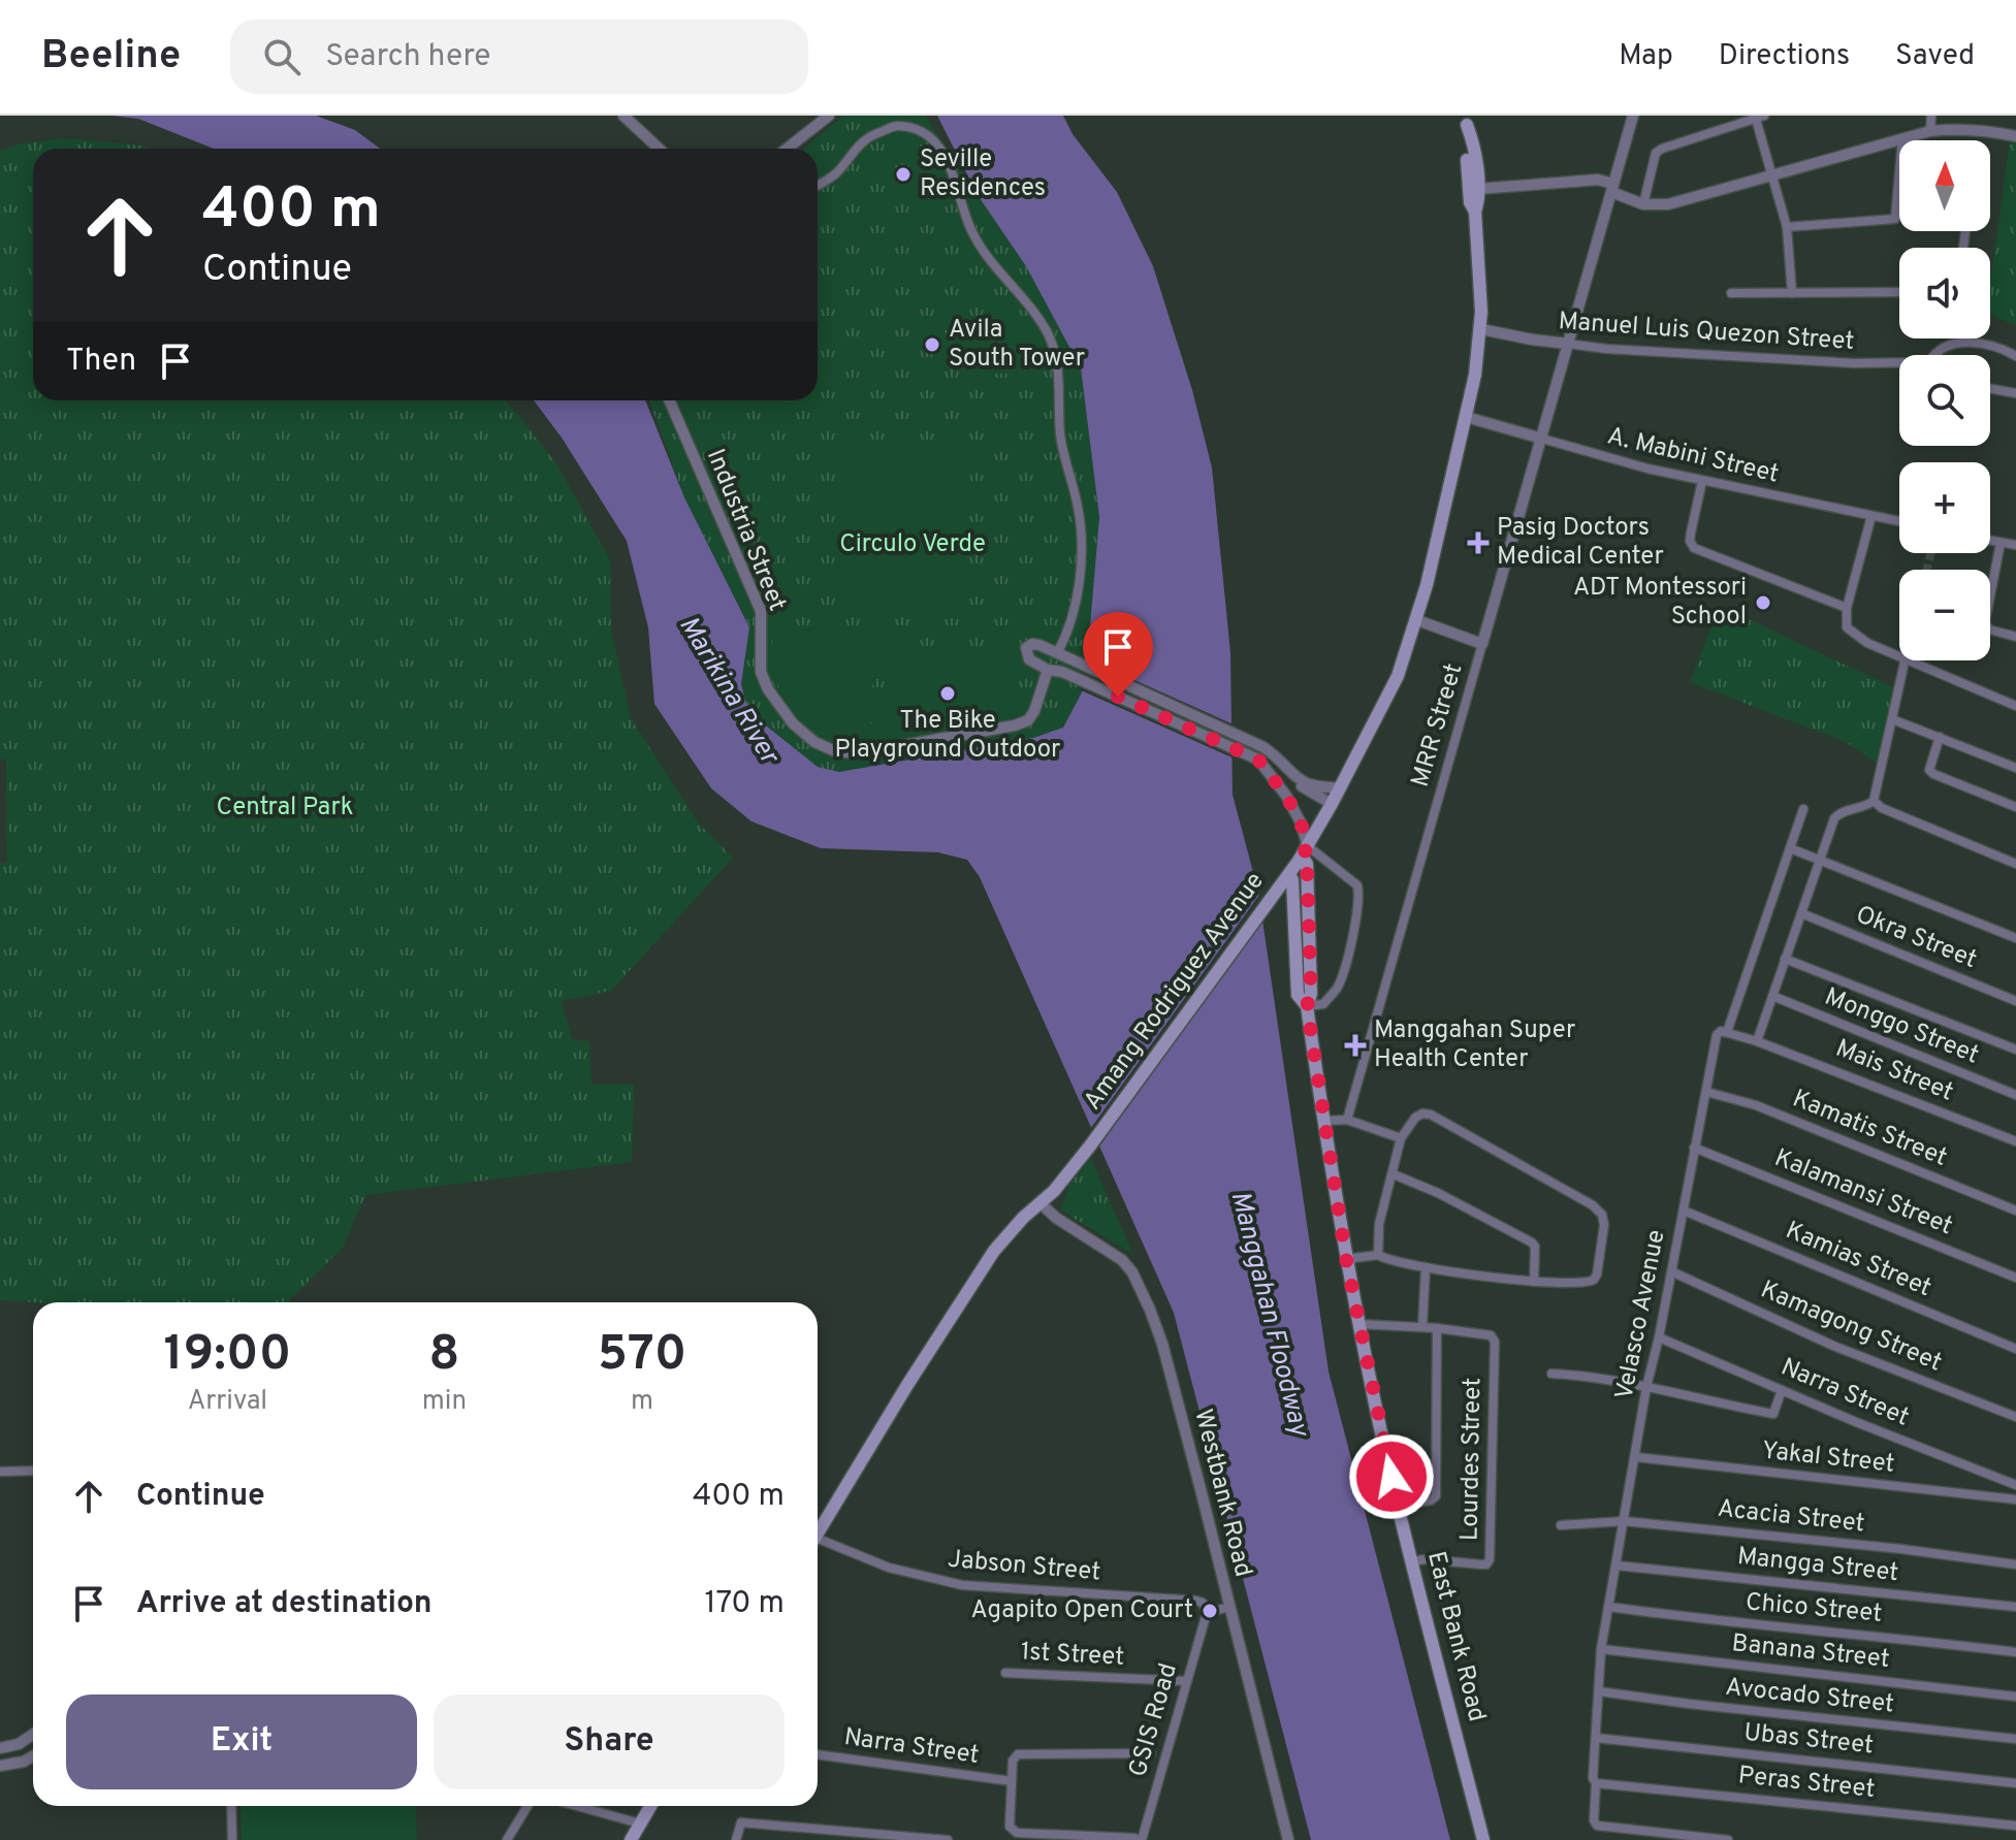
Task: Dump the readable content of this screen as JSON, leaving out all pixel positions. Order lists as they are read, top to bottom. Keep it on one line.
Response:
{"streets":{"main road":["Amang Rodriguez Avenue","East Bank Road"],"street":["Manuel Luis Quezon Street","A. Mabini Street","Industria Street","MRR Street","Okra Street","Monggo Street","Mais Street","Kamatis Street","Kalamansi Street","Kamias Street","Velasco Avenue","Kamagong Street","Narra Street","Yakal Street","Lourdes Street","Westbank Road","Acacia Street","Mangga Street","Jabson Street","Chico Street","Banana Street","1st Street","Avocado Street","GSIS Road","Ubas Street","Peras Street"]},"crossings":[["Manuel Luis Quezon Street","MRR Street"],["Manuel Luis Quezon Street","Amang Rodriguez Avenue"],["A. Mabini Street","MRR Street"],["A. Mabini Street","Amang Rodriguez Avenue"],["Amang Rodriguez Avenue","Westbank Road"],["Amang Rodriguez Avenue","East Bank Road"],["Kamatis Street","Velasco Avenue"],["Kalamansi Street","Velasco Avenue"],["Kamias Street","Velasco Avenue"],["Velasco Avenue","Kamagong Street"],["Velasco Avenue","Narra Street"],["Velasco Avenue","Yakal Street"],["Velasco Avenue","Acacia Street"],["Velasco Avenue","Mangga Street"],["Velasco Avenue","Chico Street"],["Velasco Avenue","Banana Street"],["Velasco Avenue","Avocado Street"],["Velasco Avenue","Ubas Street"],["Velasco Avenue","Peras Street"],["Lourdes Street","East Bank Road"],["Jabson Street","GSIS Road"],["1st Street","GSIS Road"]],"water":["Marikina River","Manggahan Floodway"],"parks":["Circulo Verde","Central Park"],"places":{"other":["Seville Residences","Avila South Tower","ADT Montessori School","The Bike Playground Outdoor","Agapito Open Court"],"health":["Pasig Doctors Medical Center","Manggahan Super Health Center"]},"north":"top","page":{"header":"Beeline","search":"Search here","nav":["Map","Directions","Saved"],"map_buttons":["+","−"],"turn":["400 m","Continue"],"then":"Then","eta":["19:00","Arrival","8","min","570","m"],"list":[{"name":"Continue","value":"400 m"},{"name":"Arrive at destination","value":"170 m"}],"buttons":["Exit","Share"]}}
